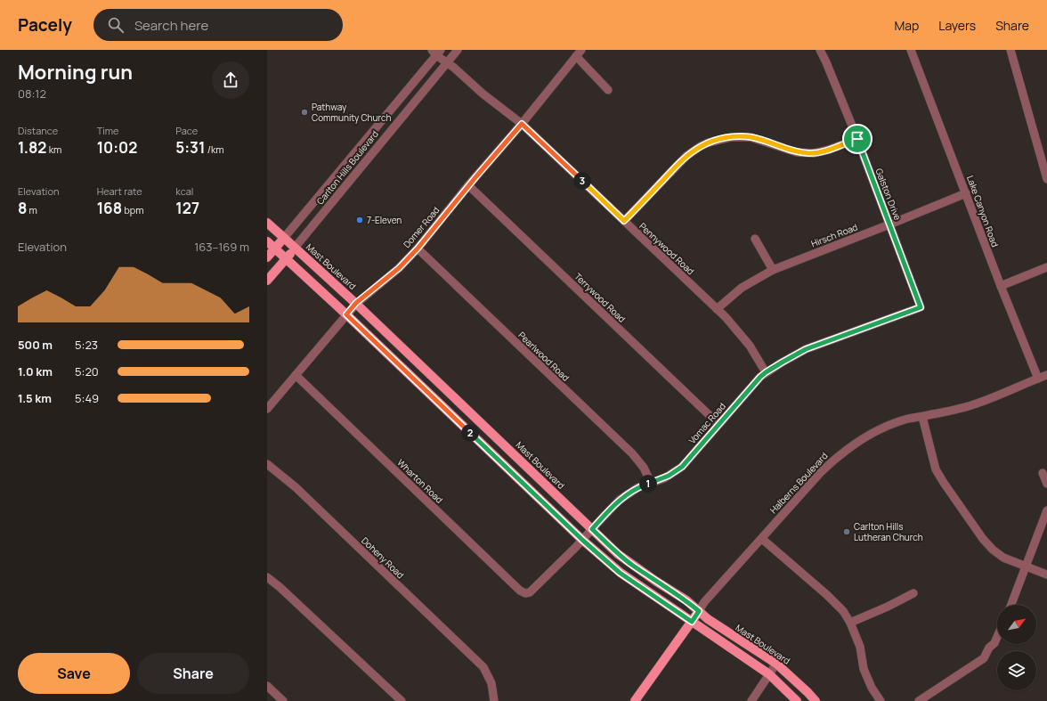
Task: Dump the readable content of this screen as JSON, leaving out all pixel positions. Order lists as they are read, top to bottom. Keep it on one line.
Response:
{"streets":{"main road":["Carlton Hills Boulevard","Mast Boulevard","Halberns Boulevard"],"street":["Galston Drive","Lake Canyon Road","Domer Road","Hirsch Road","Pennywood Road","Terrywood Road","Pearlwood Road","Vomac Road","Wharton Road","Doheny Road"]},"crossings":[["Carlton Hills Boulevard","Pennywood Road"],["Carlton Hills Boulevard","Mast Boulevard"],["Galston Drive","Hirsch Road"],["Galston Drive","Vomac Road"],["Lake Canyon Road","Hirsch Road"],["Lake Canyon Road","Halberns Boulevard"],["Domer Road","Pennywood Road"],["Domer Road","Mast Boulevard"],["Domer Road","Terrywood Road"],["Domer Road","Pearlwood Road"],["Domer Road","Wharton Road"],["Hirsch Road","Pennywood Road"],["Pennywood Road","Vomac Road"],["Mast Boulevard","Vomac Road"],["Mast Boulevard","Halberns Boulevard"],["Terrywood Road","Vomac Road"],["Pearlwood Road","Vomac Road"],["Vomac Road","Wharton Road"]],"places":["Pathway Community Church","7-Eleven","Carlton Hills Lutheran Church"],"north":"top right","page":{"header":"Pacely","search":"Search here","nav":["Map","Layers","Share"],"heading":["Morning run","08:12"],"stats":[["Distance","1.82 km"],["Time","10:02"],["Pace","5:31 /km"],["Elevation","8 m"],["Heart rate","168 bpm"],["kcal","127"]],"pins":["3","2","1"],"chart":["Elevation","163–169 m"],"list":[{"name":"500 m","note":"5:23"},{"name":"1.0 km","note":"5:20"},{"name":"1.5 km","note":"5:49"}],"buttons":["Save","Share"]}}
